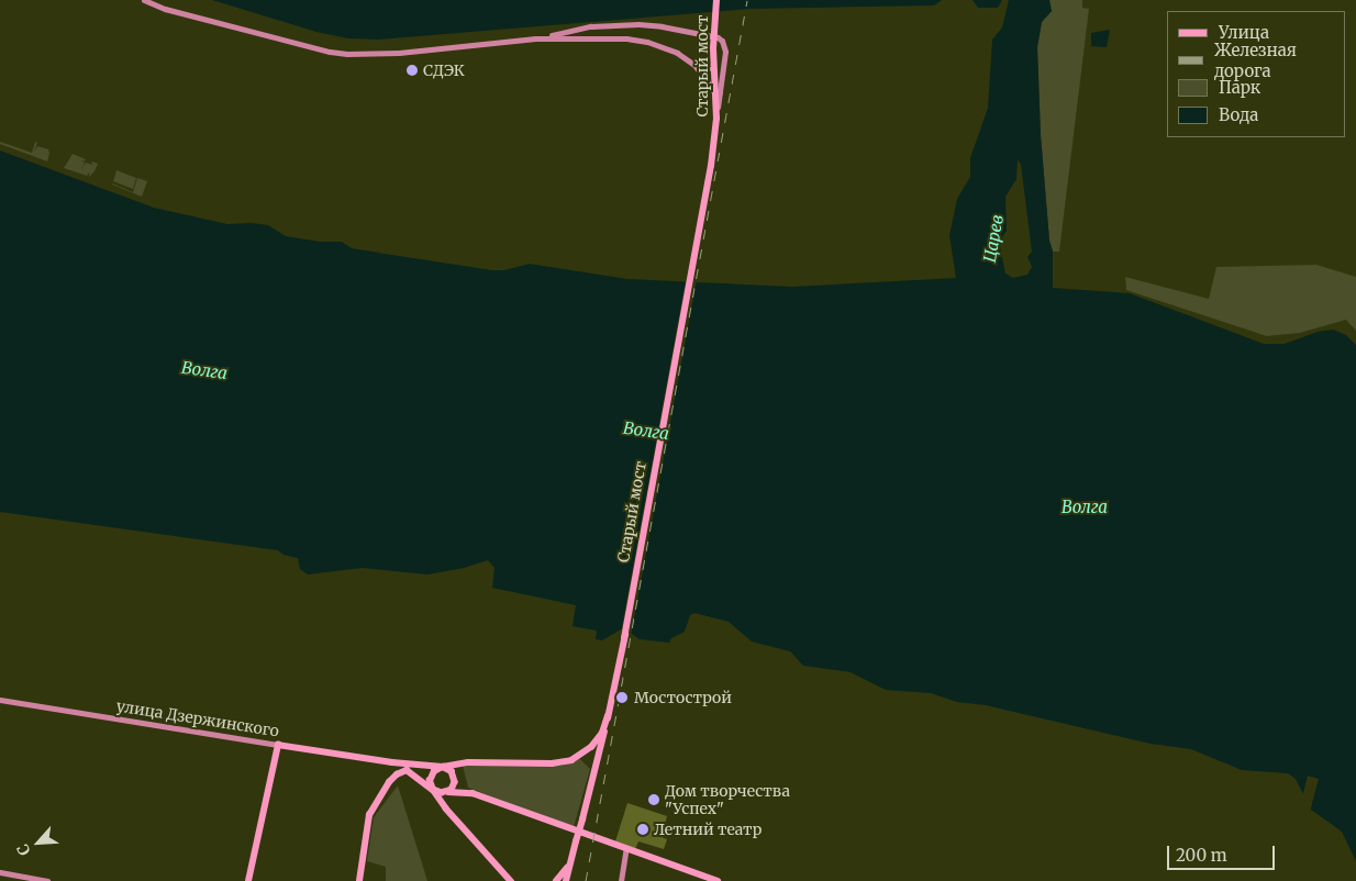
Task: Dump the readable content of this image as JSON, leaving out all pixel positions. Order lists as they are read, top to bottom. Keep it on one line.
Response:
{"streets":{"main road":["Старый мост","улица Дзержинского"]},"crossings":[["Старый мост","улица Дзержинского"]],"water":["Царев","Волга"],"places":["СДЭК","Мостострой","Дом творчества \"Успех\"","Летний театр"],"legend":["Улица","Железная дорога","Парк","Вода"],"scale_bar":"200 m","north":"bottom left"}
